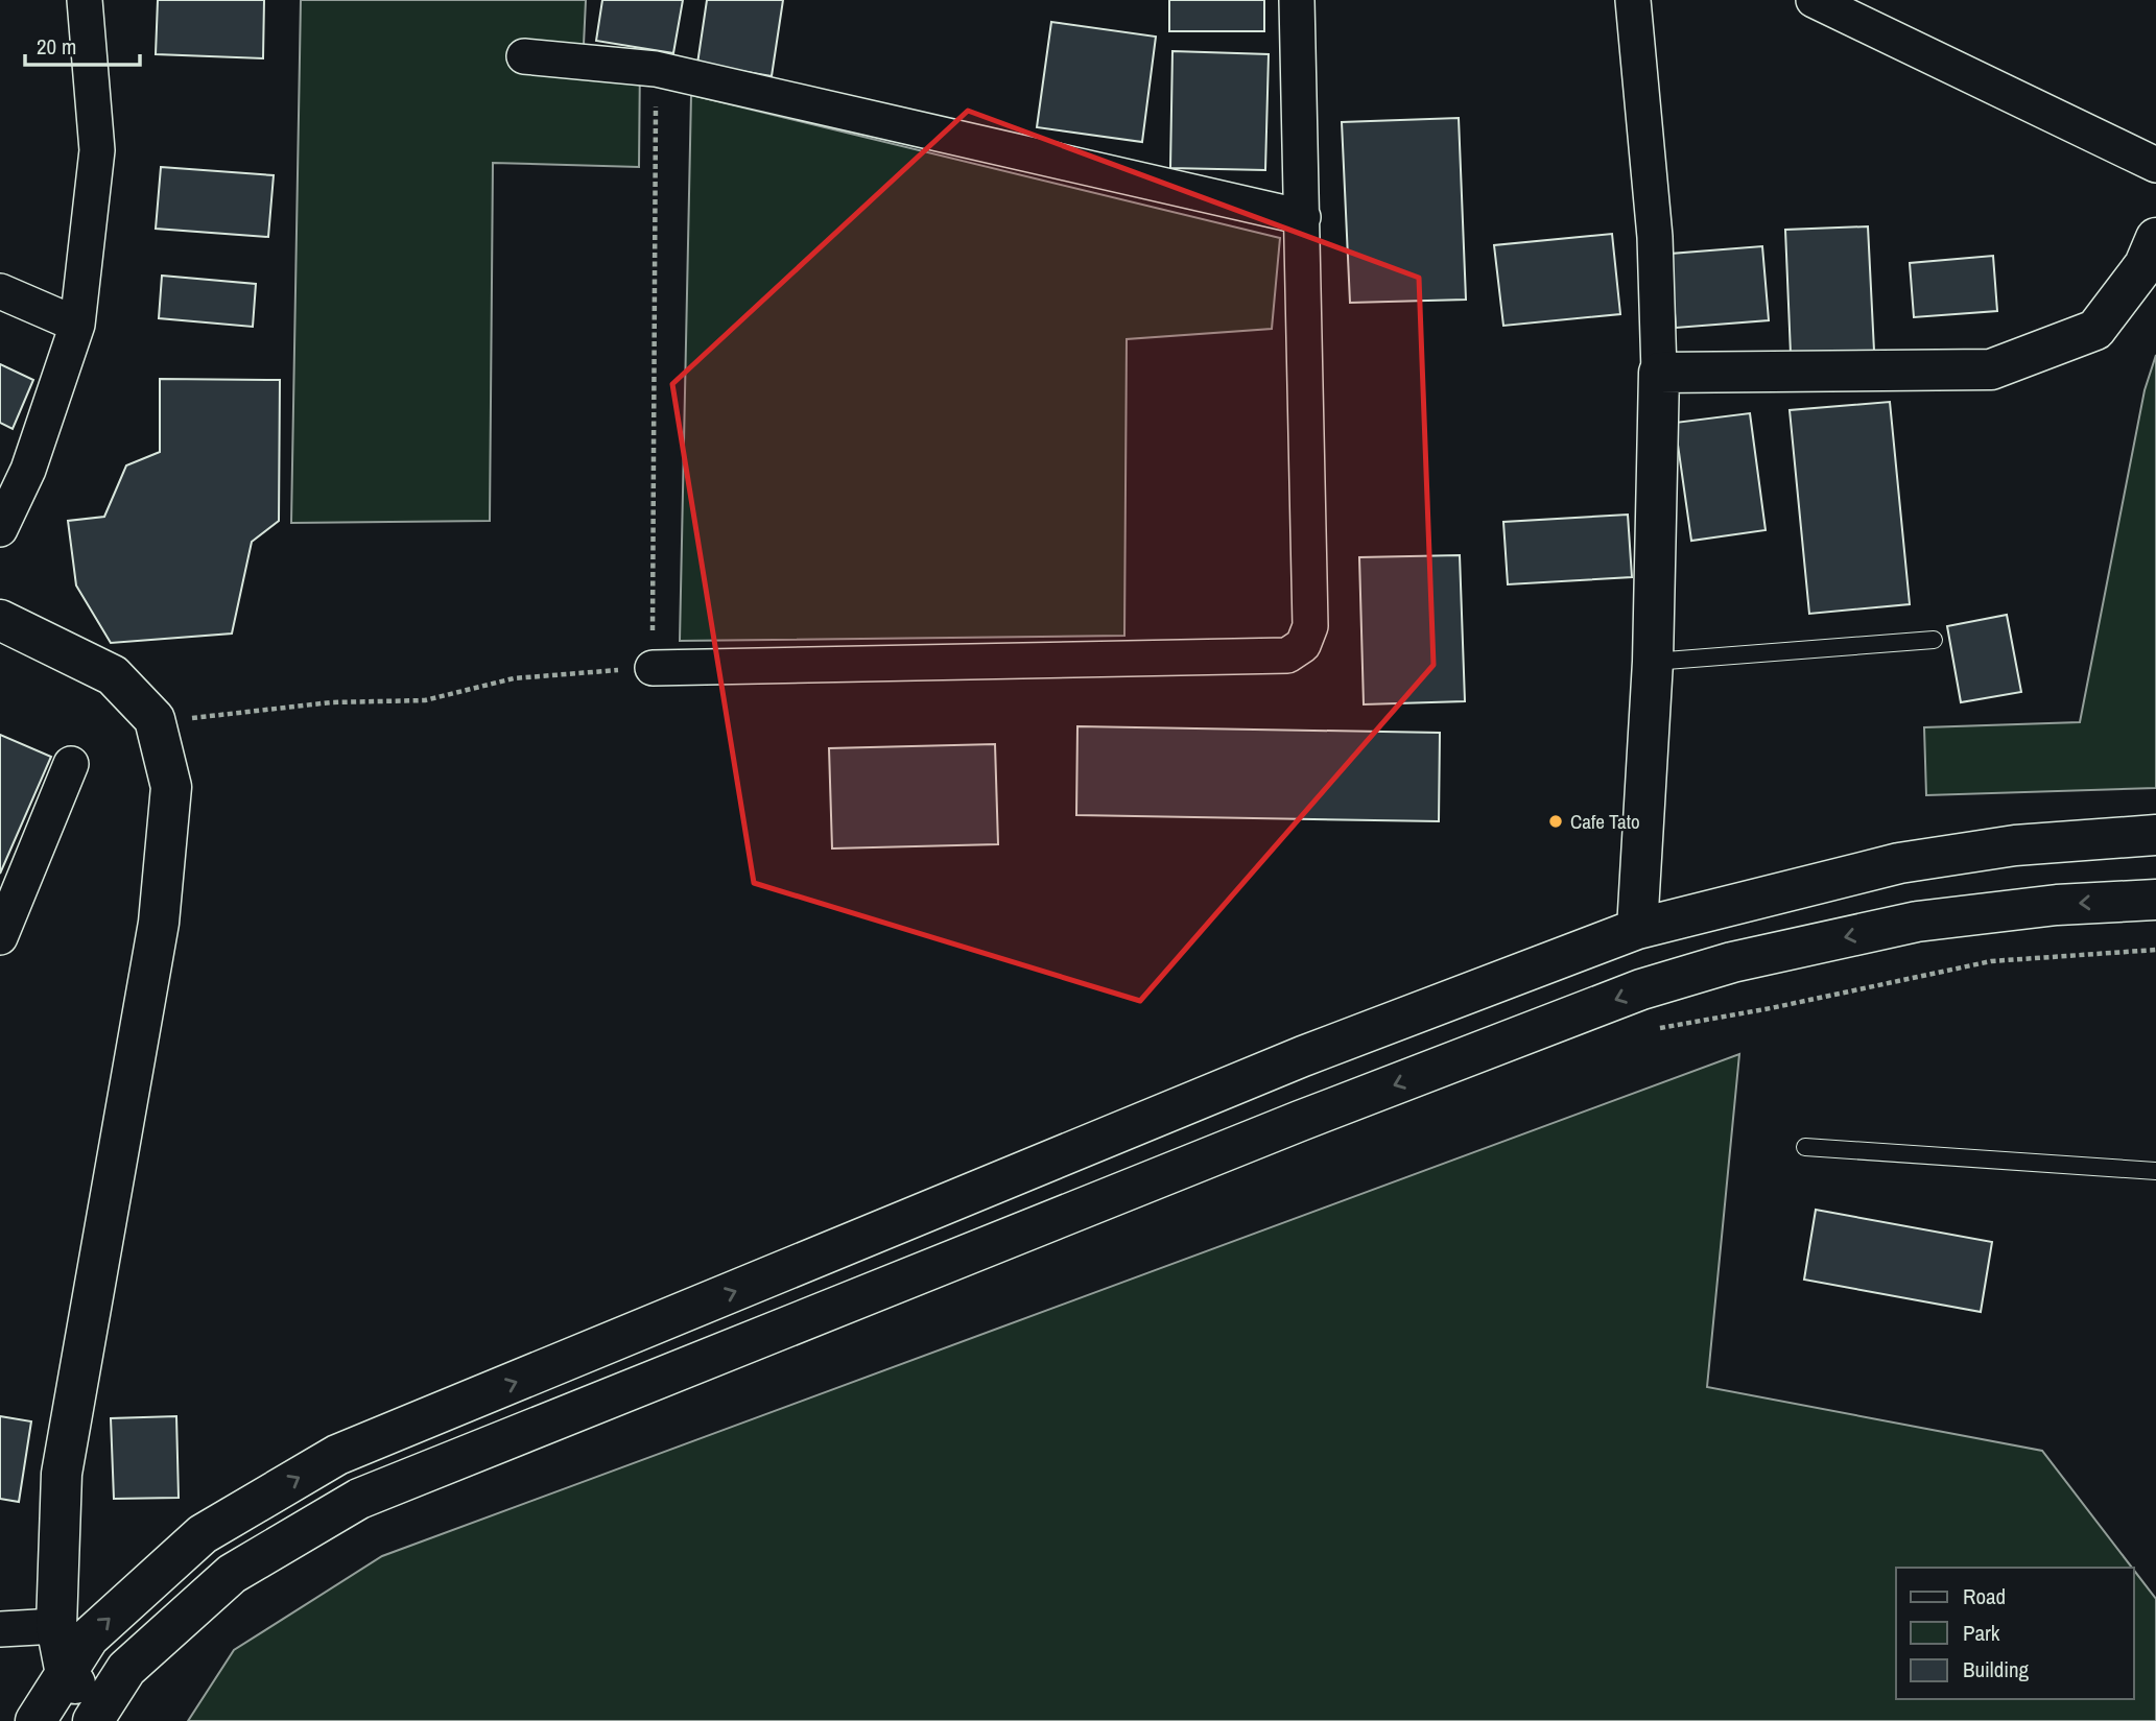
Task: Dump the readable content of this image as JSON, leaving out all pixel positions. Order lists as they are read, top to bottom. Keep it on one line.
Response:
{"places":["Cafe Tato"],"legend":["Road","Park","Building"],"scale_bar":"20 m"}
